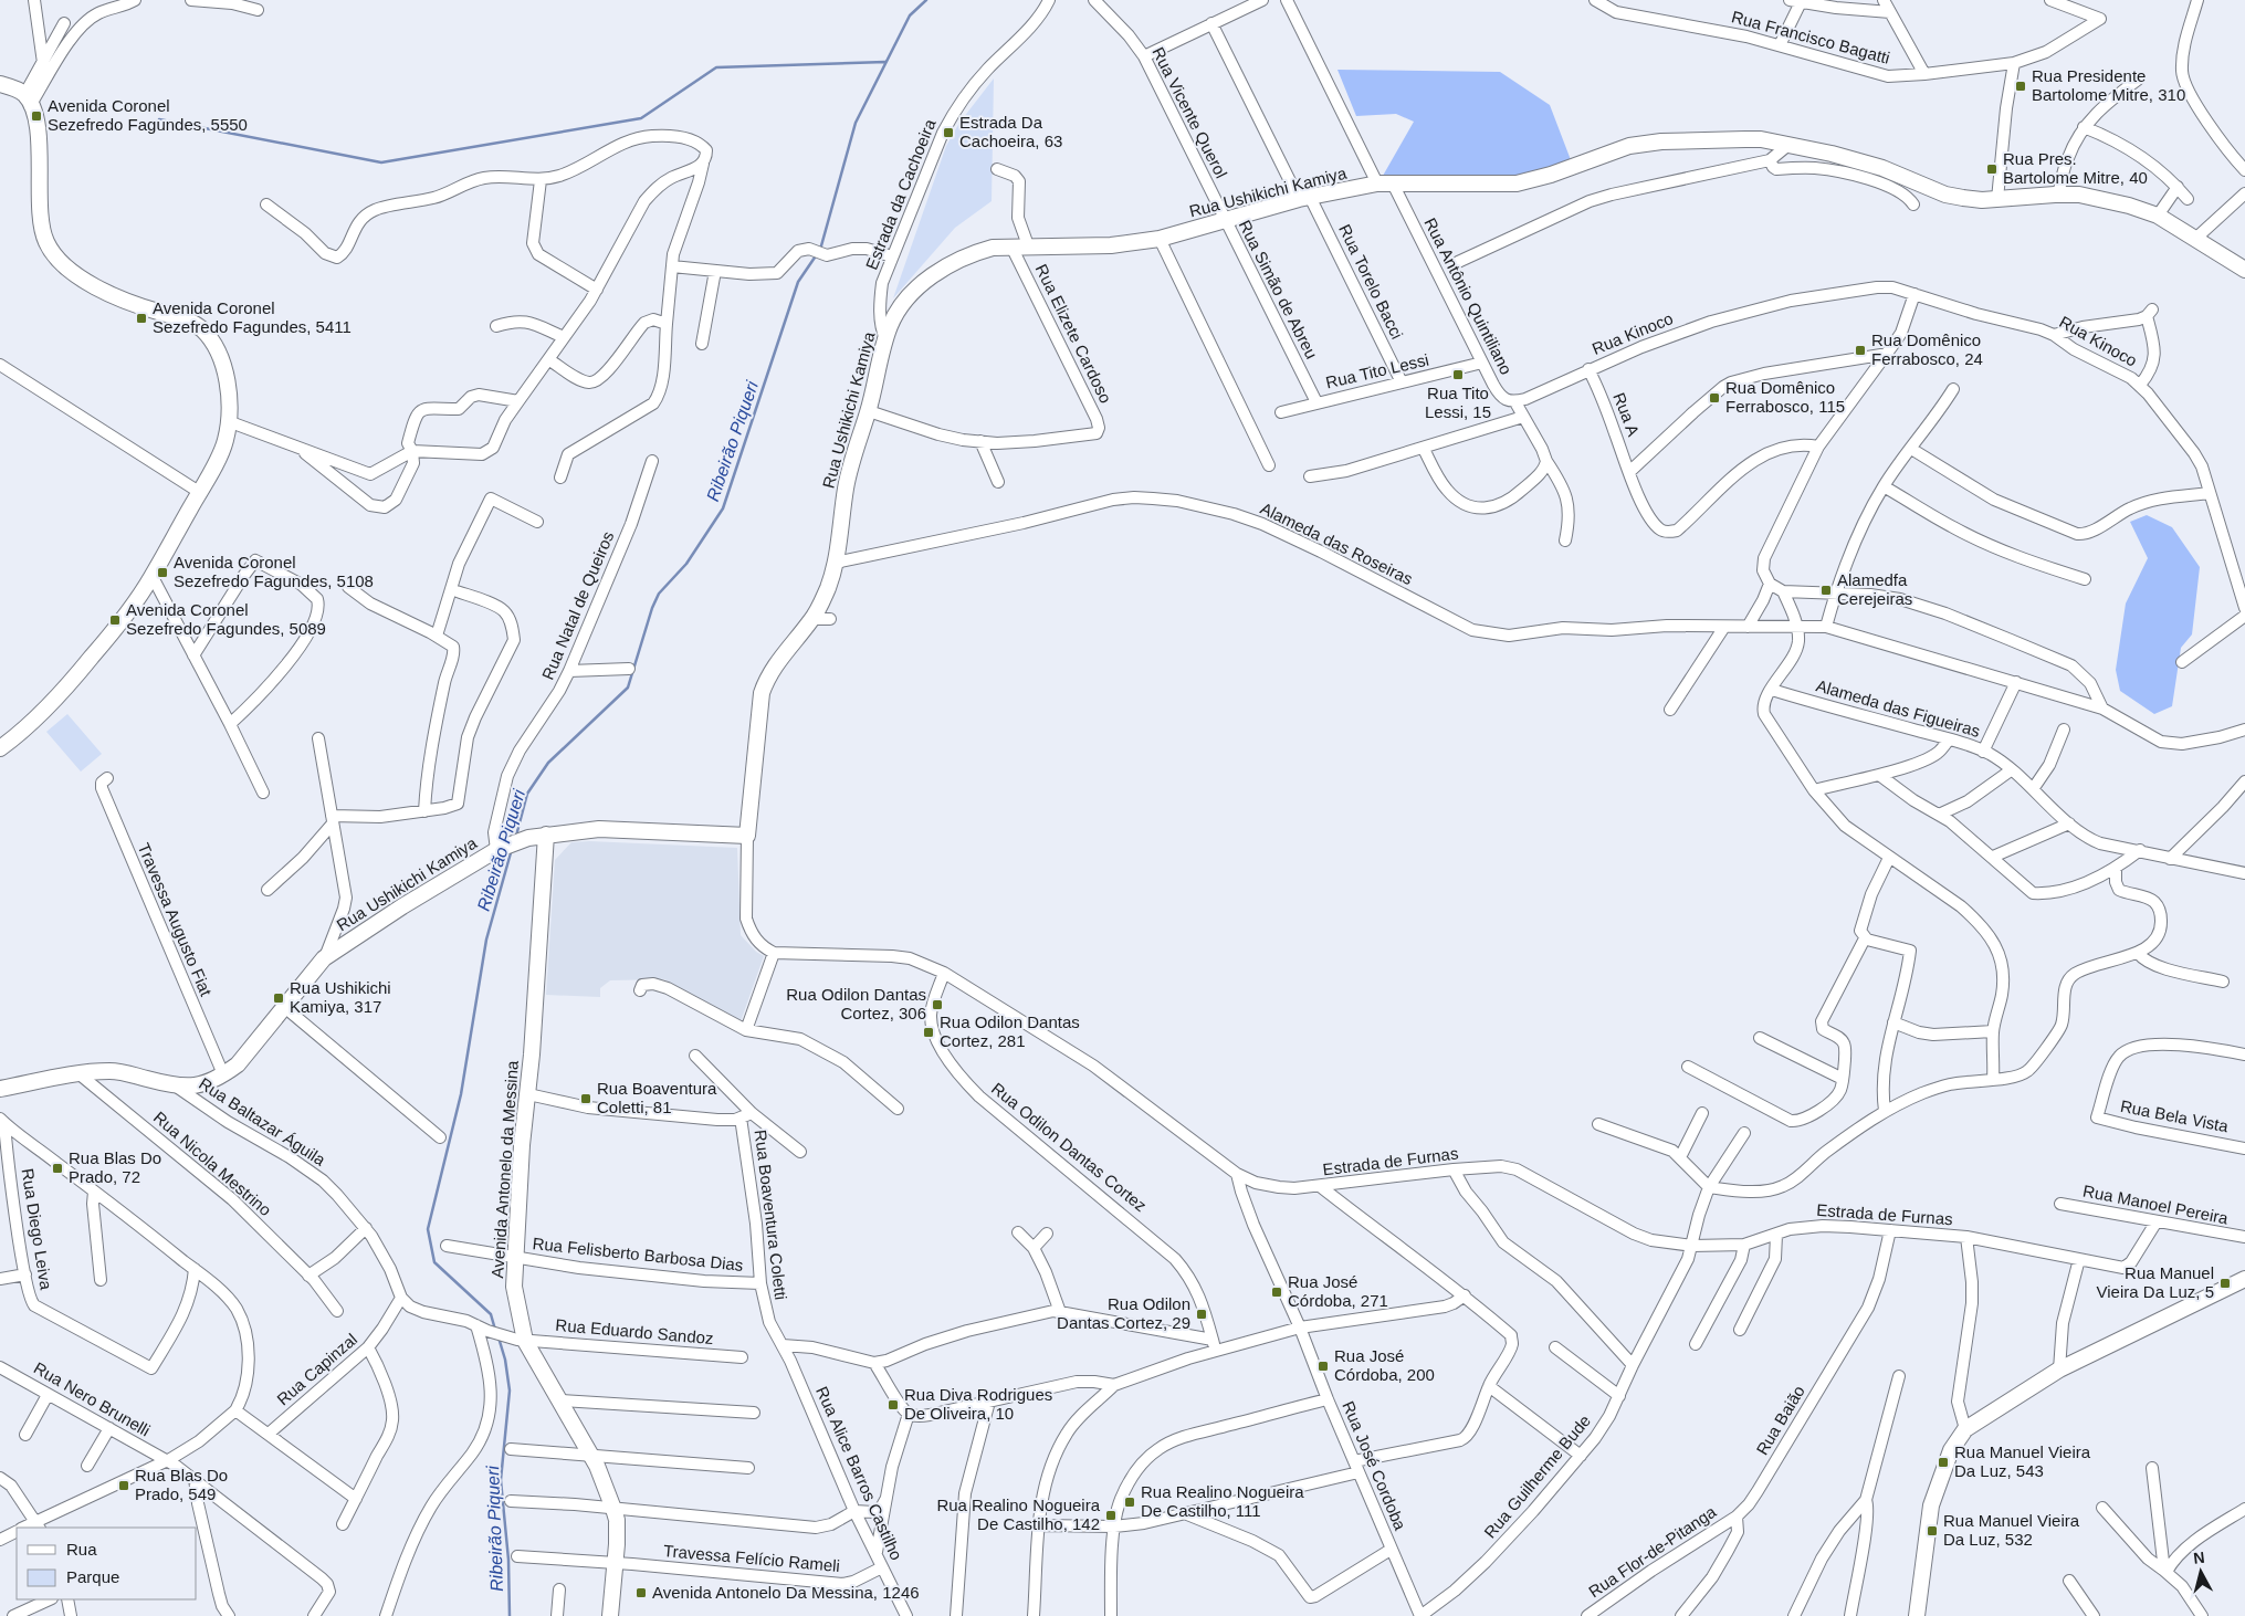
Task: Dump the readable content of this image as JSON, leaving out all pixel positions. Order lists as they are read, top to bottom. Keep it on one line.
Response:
{"streets":{"main road":["Rua Ushikichi Kamiya","Avenida Antonelo da Messina"],"street":["Rua Francisco Bagatti","Rua Vicente Querol","Estrada da Cachoeira","Rua Torelo Bacci","Rua Simão de Abreu","Rua Antônio Quintiliano","Rua Elizete Cardoso","Rua Kinoco","Rua Tito Lessi","Rua A","Alameda das Roseiras","Rua Natal de Queiros","Alameda das Figueiras","Travessa Augusto Fiat","Rua Bela Vista","Rua Baltazar Águila","Rua Odilon Dantas Cortez","Estrada de Furnas","Rua Nicola Mestrino","Rua Manoel Pereira","Rua Boaventura Coletti","Rua Diego Leiva","Rua Felisberto Barbosa Dias","Rua Eduardo Sandoz","Rua Capinzal","Rua Nero Brunelli","Rua Baião","Rua José Cordoba","Rua Alice Barros Castilho","Rua Guilherme Bude","Rua Flor-de-Pitanga","Travessa Felício Rameli"]},"crossings":[["Rua Vicente Querol","Rua Ushikichi Kamiya"],["Rua Vicente Querol","Rua Simão de Abreu"],["Rua Ushikichi Kamiya","Estrada da Cachoeira"],["Rua Ushikichi Kamiya","Rua Torelo Bacci"],["Rua Ushikichi Kamiya","Rua Simão de Abreu"],["Rua Ushikichi Kamiya","Rua Antônio Quintiliano"],["Rua Ushikichi Kamiya","Rua Elizete Cardoso"],["Rua Ushikichi Kamiya","Alameda das Roseiras"],["Rua Ushikichi Kamiya","Rua Natal de Queiros"],["Rua Ushikichi Kamiya","Travessa Augusto Fiat"],["Rua Ushikichi Kamiya","Rua Baltazar Águila"],["Rua Ushikichi Kamiya","Rua Nicola Mestrino"],["Rua Ushikichi Kamiya","Avenida Antonelo da Messina"],["Rua Torelo Bacci","Rua Tito Lessi"],["Rua Simão de Abreu","Rua Tito Lessi"],["Rua Antônio Quintiliano","Rua Tito Lessi"],["Rua Kinoco","Rua A"],["Rua Baltazar Águila","Rua Capinzal"],["Rua Odilon Dantas Cortez","Estrada de Furnas"],["Estrada de Furnas","Rua Manoel Pereira"],["Estrada de Furnas","Rua Baião"],["Estrada de Furnas","Rua José Cordoba"],["Estrada de Furnas","Rua Guilherme Bude"],["Avenida Antonelo da Messina","Rua Boaventura Coletti"],["Avenida Antonelo da Messina","Rua Felisberto Barbosa Dias"],["Avenida Antonelo da Messina","Rua Eduardo Sandoz"],["Avenida Antonelo da Messina","Travessa Felício Rameli"],["Rua Boaventura Coletti","Rua Felisberto Barbosa Dias"],["Rua Boaventura Coletti","Rua Alice Barros Castilho"],["Rua Baião","Rua Flor-de-Pitanga"],["Rua José Cordoba","Rua Guilherme Bude"],["Rua Alice Barros Castilho","Travessa Felício Rameli"]],"water":["Ribeirão Piqueri"],"places":{"transit":["Rua Presidente Bartolome Mitre, 310","Avenida Coronel Sezefredo Fagundes, 5550","Estrada Da Cachoeira, 63","Rua Pres. Bartolome Mitre, 40","Avenida Coronel Sezefredo Fagundes, 5411","Rua Domênico Ferrabosco, 24","Rua Tito Lessi, 15","Rua Domênico Ferrabosco, 115","Avenida Coronel Sezefredo Fagundes, 5108","Alamedfa Cerejeiras","Avenida Coronel Sezefredo Fagundes, 5089","Rua Ushikichi Kamiya, 317","Rua Odilon Dantas Cortez, 306","Rua Odilon Dantas Cortez, 281","Rua Boaventura Coletti, 81","Rua Blas Do Prado, 72","Rua Manuel Vieira Da Luz, 5","Rua José Córdoba, 271","Rua Odilon Dantas Cortez, 29","Rua José Córdoba, 200","Rua Diva Rodrigues De Oliveira, 10","Rua Manuel Vieira Da Luz, 543","Rua Blas Do Prado, 549","Rua Realino Nogueira De Castilho, 111","Rua Realino Nogueira De Castilho, 142","Rua Manuel Vieira Da Luz, 532","Avenida Antonelo Da Messina, 1246"]},"legend":["Rua","Parque"],"north":"top"}
